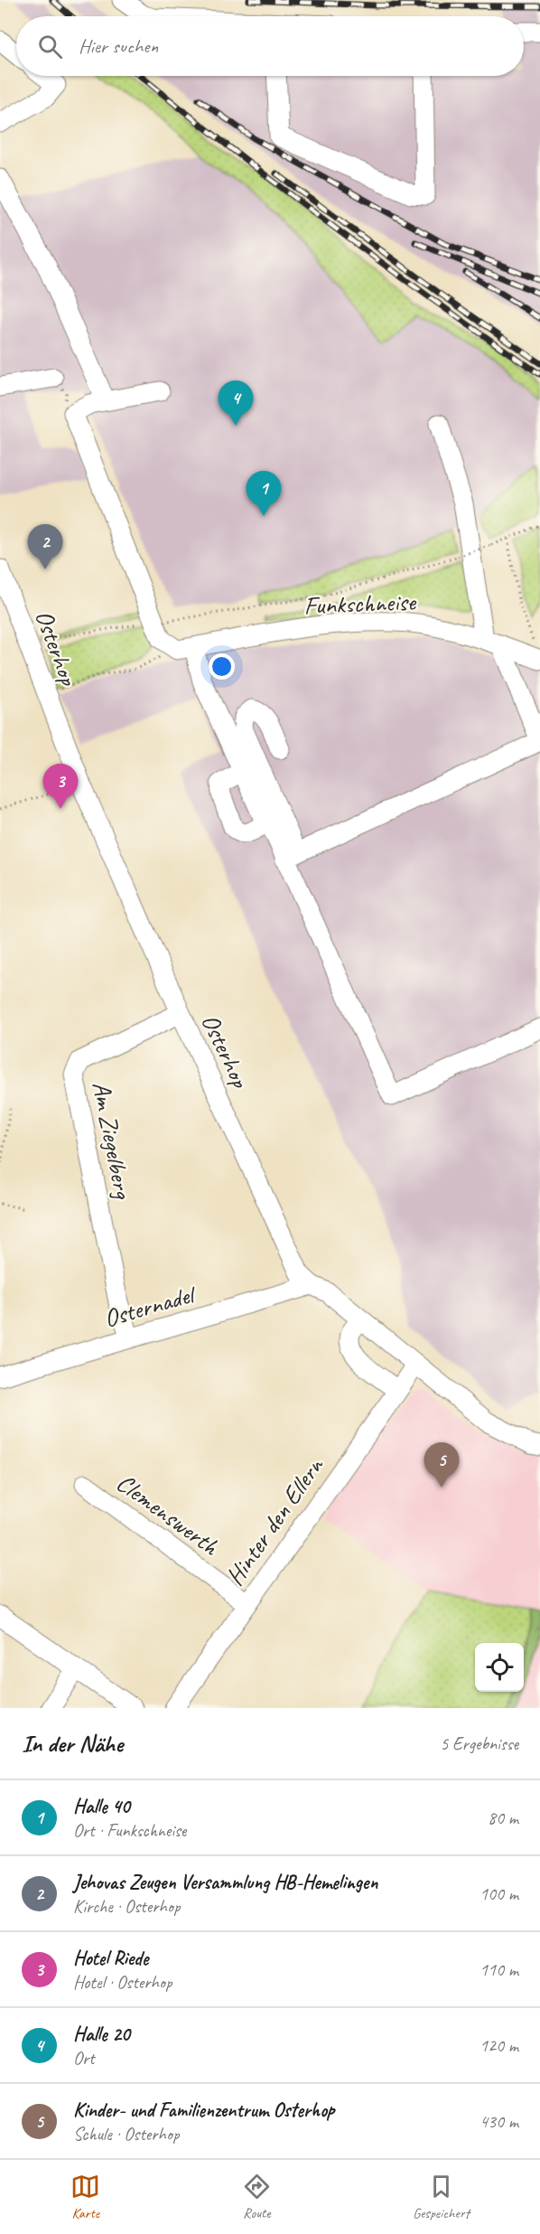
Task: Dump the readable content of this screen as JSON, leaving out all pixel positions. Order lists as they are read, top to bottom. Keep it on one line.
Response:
{"streets":{"street":["Funkschneise","Osterhop","Am Ziegelberg","Osternadel","Clemenswerth","Hinter den Ellern"]},"crossings":[["Osterhop","Am Ziegelberg"],["Osterhop","Osternadel"],["Osterhop","Hinter den Ellern"],["Am Ziegelberg","Osternadel"],["Clemenswerth","Hinter den Ellern"]],"page":{"search":"Hier suchen","pins":["4","1","2","3","5"],"heading":["In der Nähe","5 Ergebnisse"],"list":[{"mark":"1","name":"Halle 40","note":"Ort · Funkschneise","value":"80 m"},{"mark":"2","name":"Jehovas Zeugen Versammlung HB-Hemelingen","note":"Kirche · Osterhop","value":"100 m"},{"mark":"3","name":"Hotel Riede","note":"Hotel · Osterhop","value":"110 m"},{"mark":"4","name":"Halle 20","note":"Ort","value":"120 m"},{"mark":"5","name":"Kinder- und Familienzentrum Osterhop","note":"Schule · Osterhop","value":"430 m"}],"nav":["Karte","Route","Gespeichert"]}}
